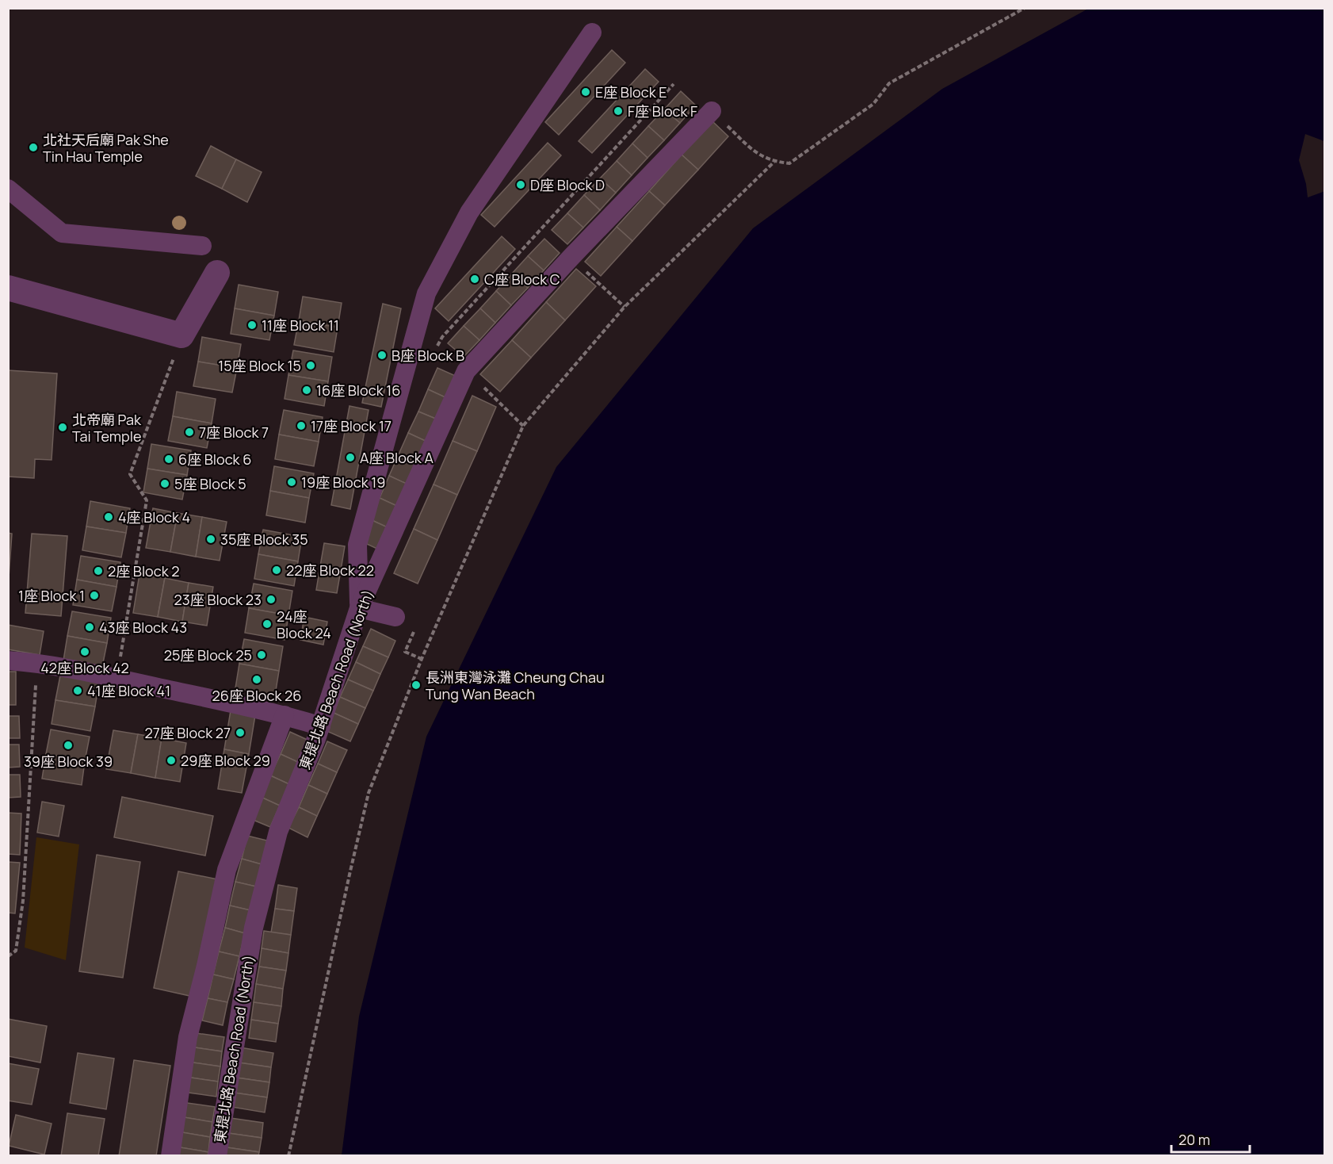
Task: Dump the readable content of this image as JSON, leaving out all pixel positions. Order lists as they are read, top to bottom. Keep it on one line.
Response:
{"streets":{"street":["東提北路 Beach Road (North)"]},"places":["E座 Block E","F座 Block F","北社天后廟 Pak She Tin Hau Temple","D座 Block D","C座 Block C","11座 Block 11","B座 Block B","15座 Block 15","16座 Block 16","17座 Block 17","北帝廟 Pak Tai Temple","7座 Block 7","A座 Block A","6座 Block 6","19座 Block 19","5座 Block 5","4座 Block 4","35座 Block 35","22座 Block 22","2座 Block 2","1座 Block 1","23座 Block 23","24座 Block 24","43座 Block 43","42座 Block 42","25座 Block 25","26座 Block 26","長洲東灣泳灘 Cheung Chau Tung Wan Beach","41座 Block 41","27座 Block 27","39座 Block 39","29座 Block 29"],"scale_bar":"20 m"}
